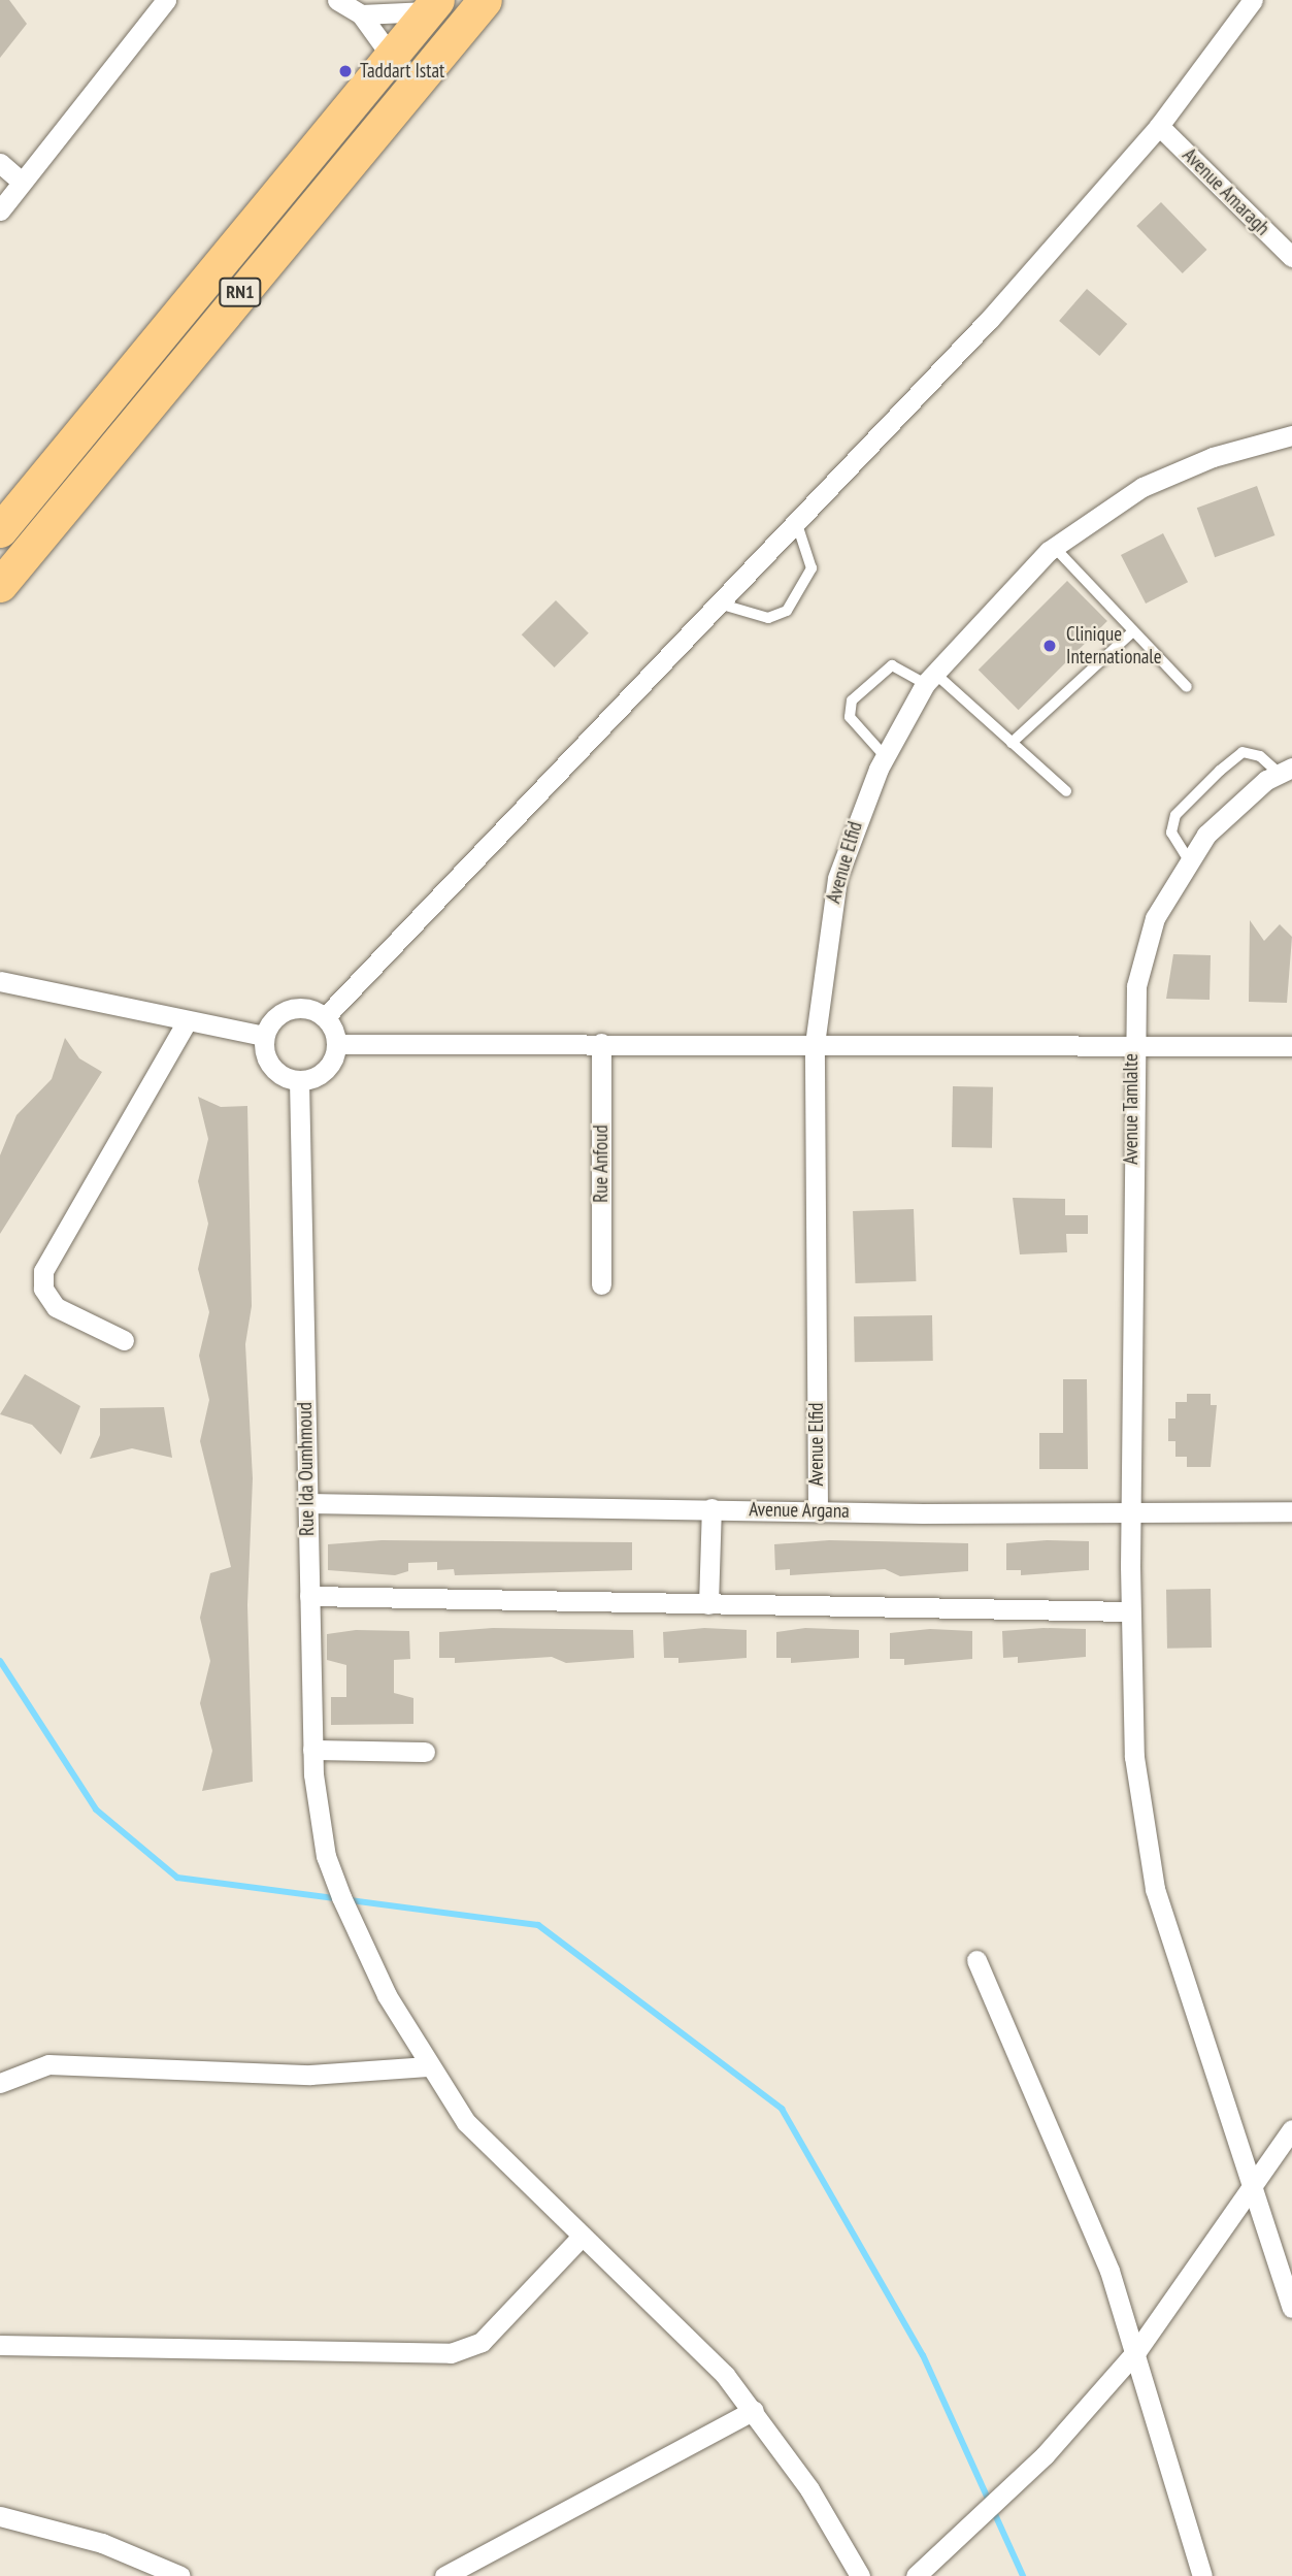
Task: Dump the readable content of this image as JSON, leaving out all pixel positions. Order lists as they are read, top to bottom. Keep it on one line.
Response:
{"streets":{"highway":["RN1"],"street":["Avenue Amaragh","Avenue Elfid","Avenue Tamlalte","Rue Anfoud","Rue Ida Oumhmoud","Avenue Argana"]},"crossings":[["Avenue Elfid","Avenue Argana"],["Avenue Tamlalte","Avenue Argana"],["Rue Ida Oumhmoud","Avenue Argana"]],"places":["Taddart Istat","Clinique Internationale"]}
